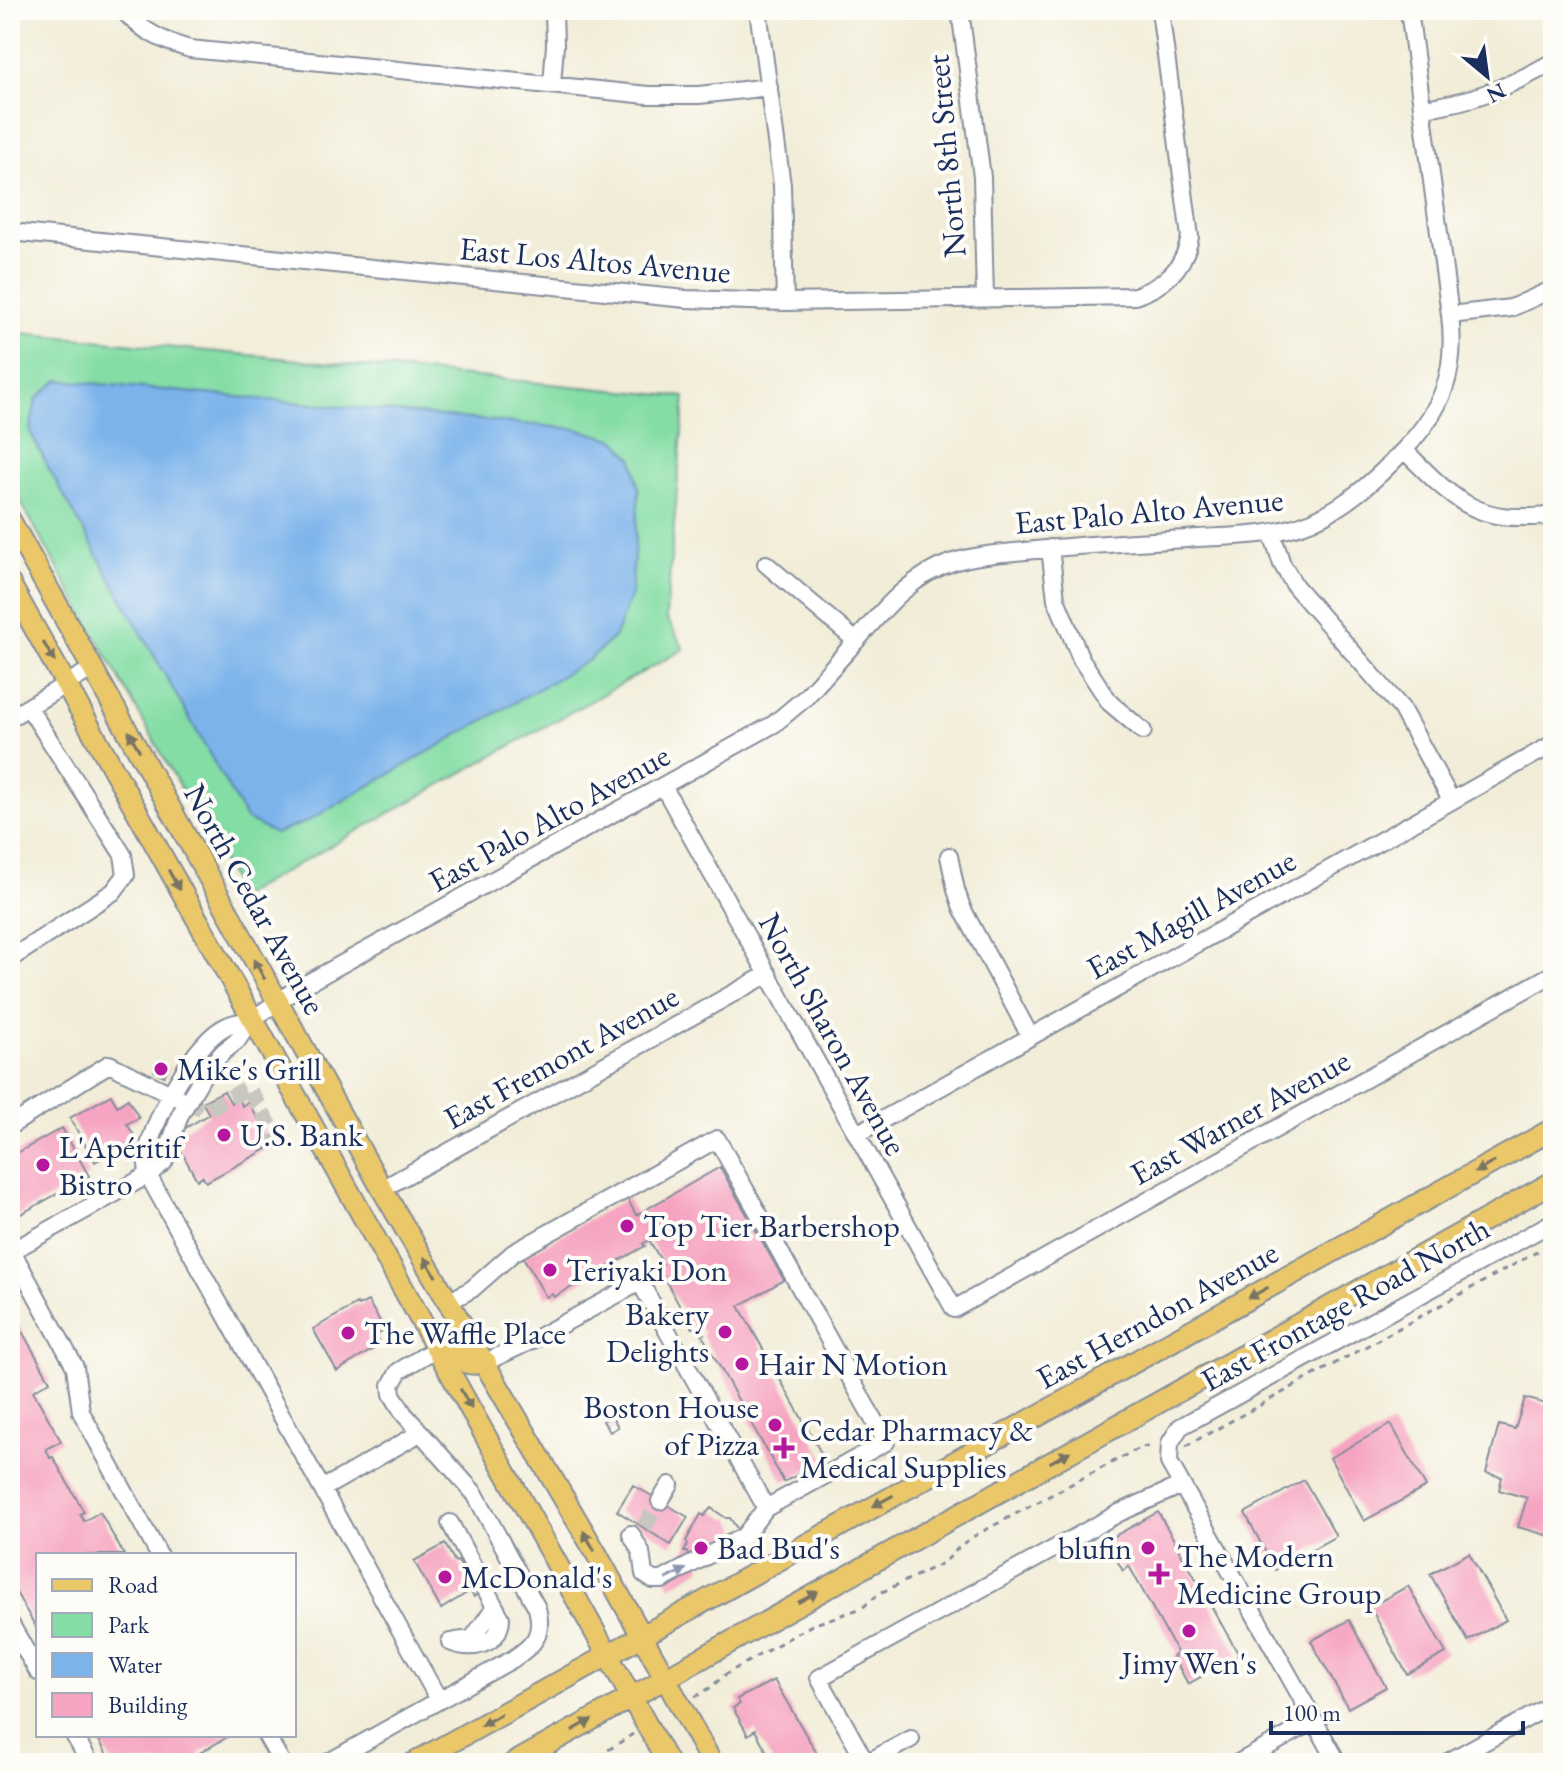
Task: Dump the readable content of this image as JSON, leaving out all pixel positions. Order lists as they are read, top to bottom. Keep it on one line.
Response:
{"streets":{"main road":["North Cedar Avenue","East Herndon Avenue"],"street":["North 8th Street","East Los Altos Avenue","East Palo Alto Avenue","East Magill Avenue","North Sharon Avenue","East Fremont Avenue","East Warner Avenue","East Frontage Road North"]},"crossings":[["North 8th Street","East Los Altos Avenue"],["East Palo Alto Avenue","North Cedar Avenue"],["East Palo Alto Avenue","North Sharon Avenue"],["North Cedar Avenue","East Fremont Avenue"],["North Cedar Avenue","East Herndon Avenue"],["East Magill Avenue","North Sharon Avenue"],["North Sharon Avenue","East Fremont Avenue"],["North Sharon Avenue","East Warner Avenue"]],"places":{"other":["Mike's Grill","U.S. Bank","L'Apéritif Bistro","Top Tier Barbershop","Teriyaki Don","Bakery Delights","The Waffle Place","Hair N Motion","Boston House of Pizza","Bad Bud's","blufin","McDonald's","Jimy Wen's"],"health":["Cedar Pharmacy & Medical Supplies","The Modern Medicine Group"]},"legend":["Road","Park","Water","Building"],"scale_bar":"100 m","north":"bottom right"}
